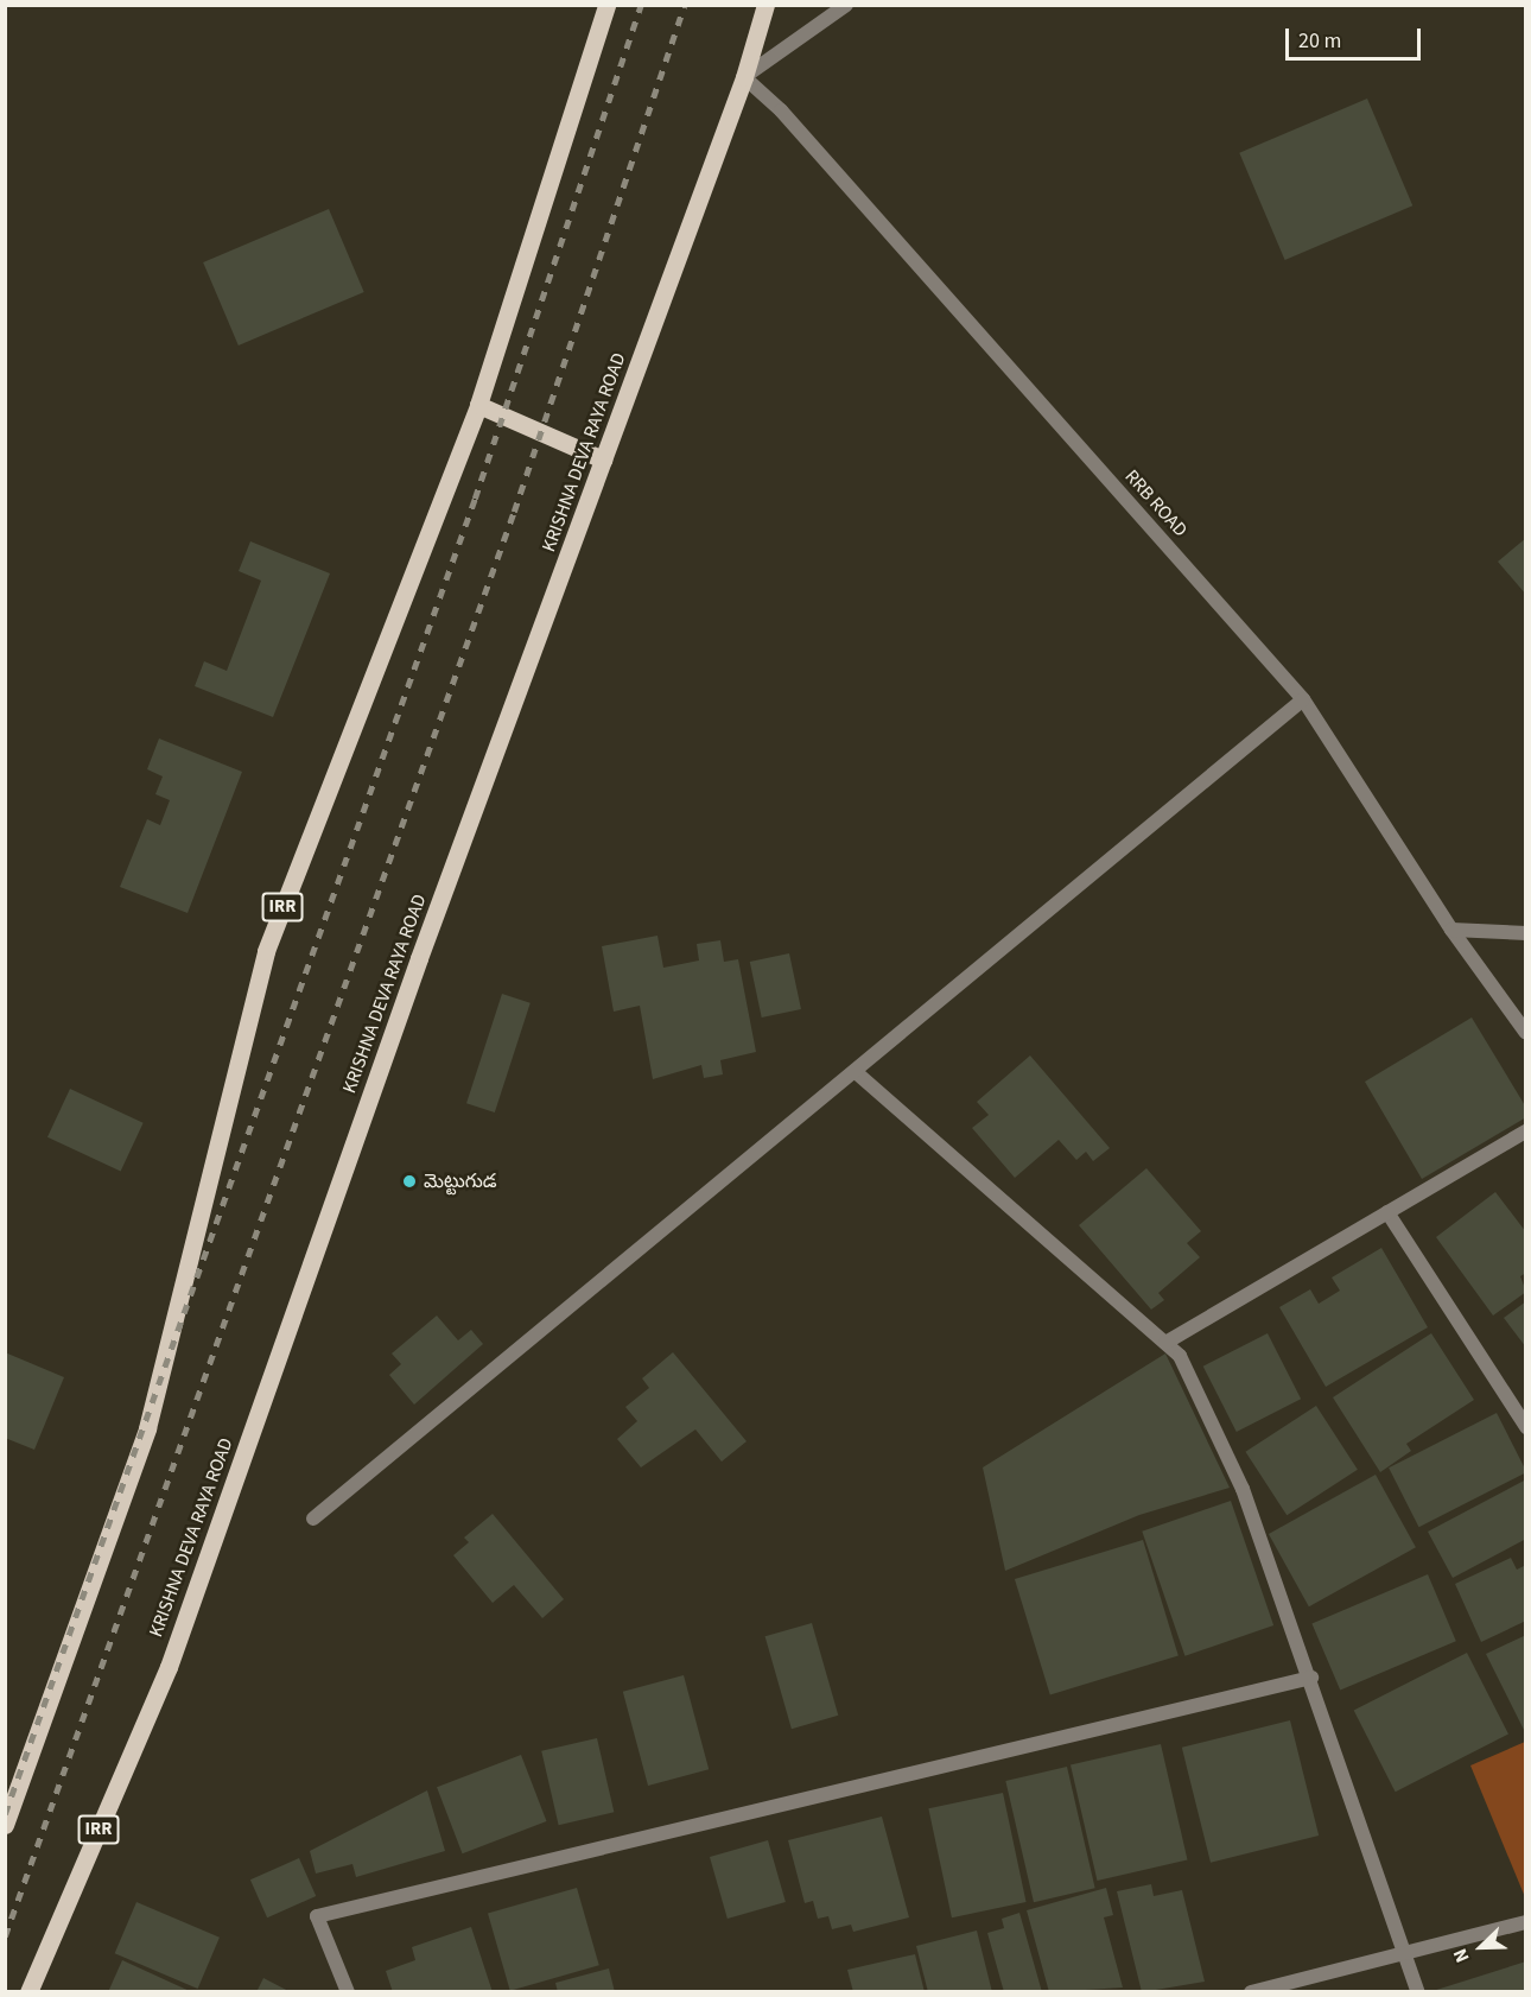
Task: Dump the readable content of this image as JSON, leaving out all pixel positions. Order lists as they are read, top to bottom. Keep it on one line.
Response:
{"streets":{"main road":["KRISHNA DEVA RAYA ROAD","IRR"],"street":["RRB ROAD"]},"crossings":[["KRISHNA DEVA RAYA ROAD","RRB ROAD"]],"places":["మెట్టుగుడ"],"scale_bar":"20 m","north":"bottom left"}
